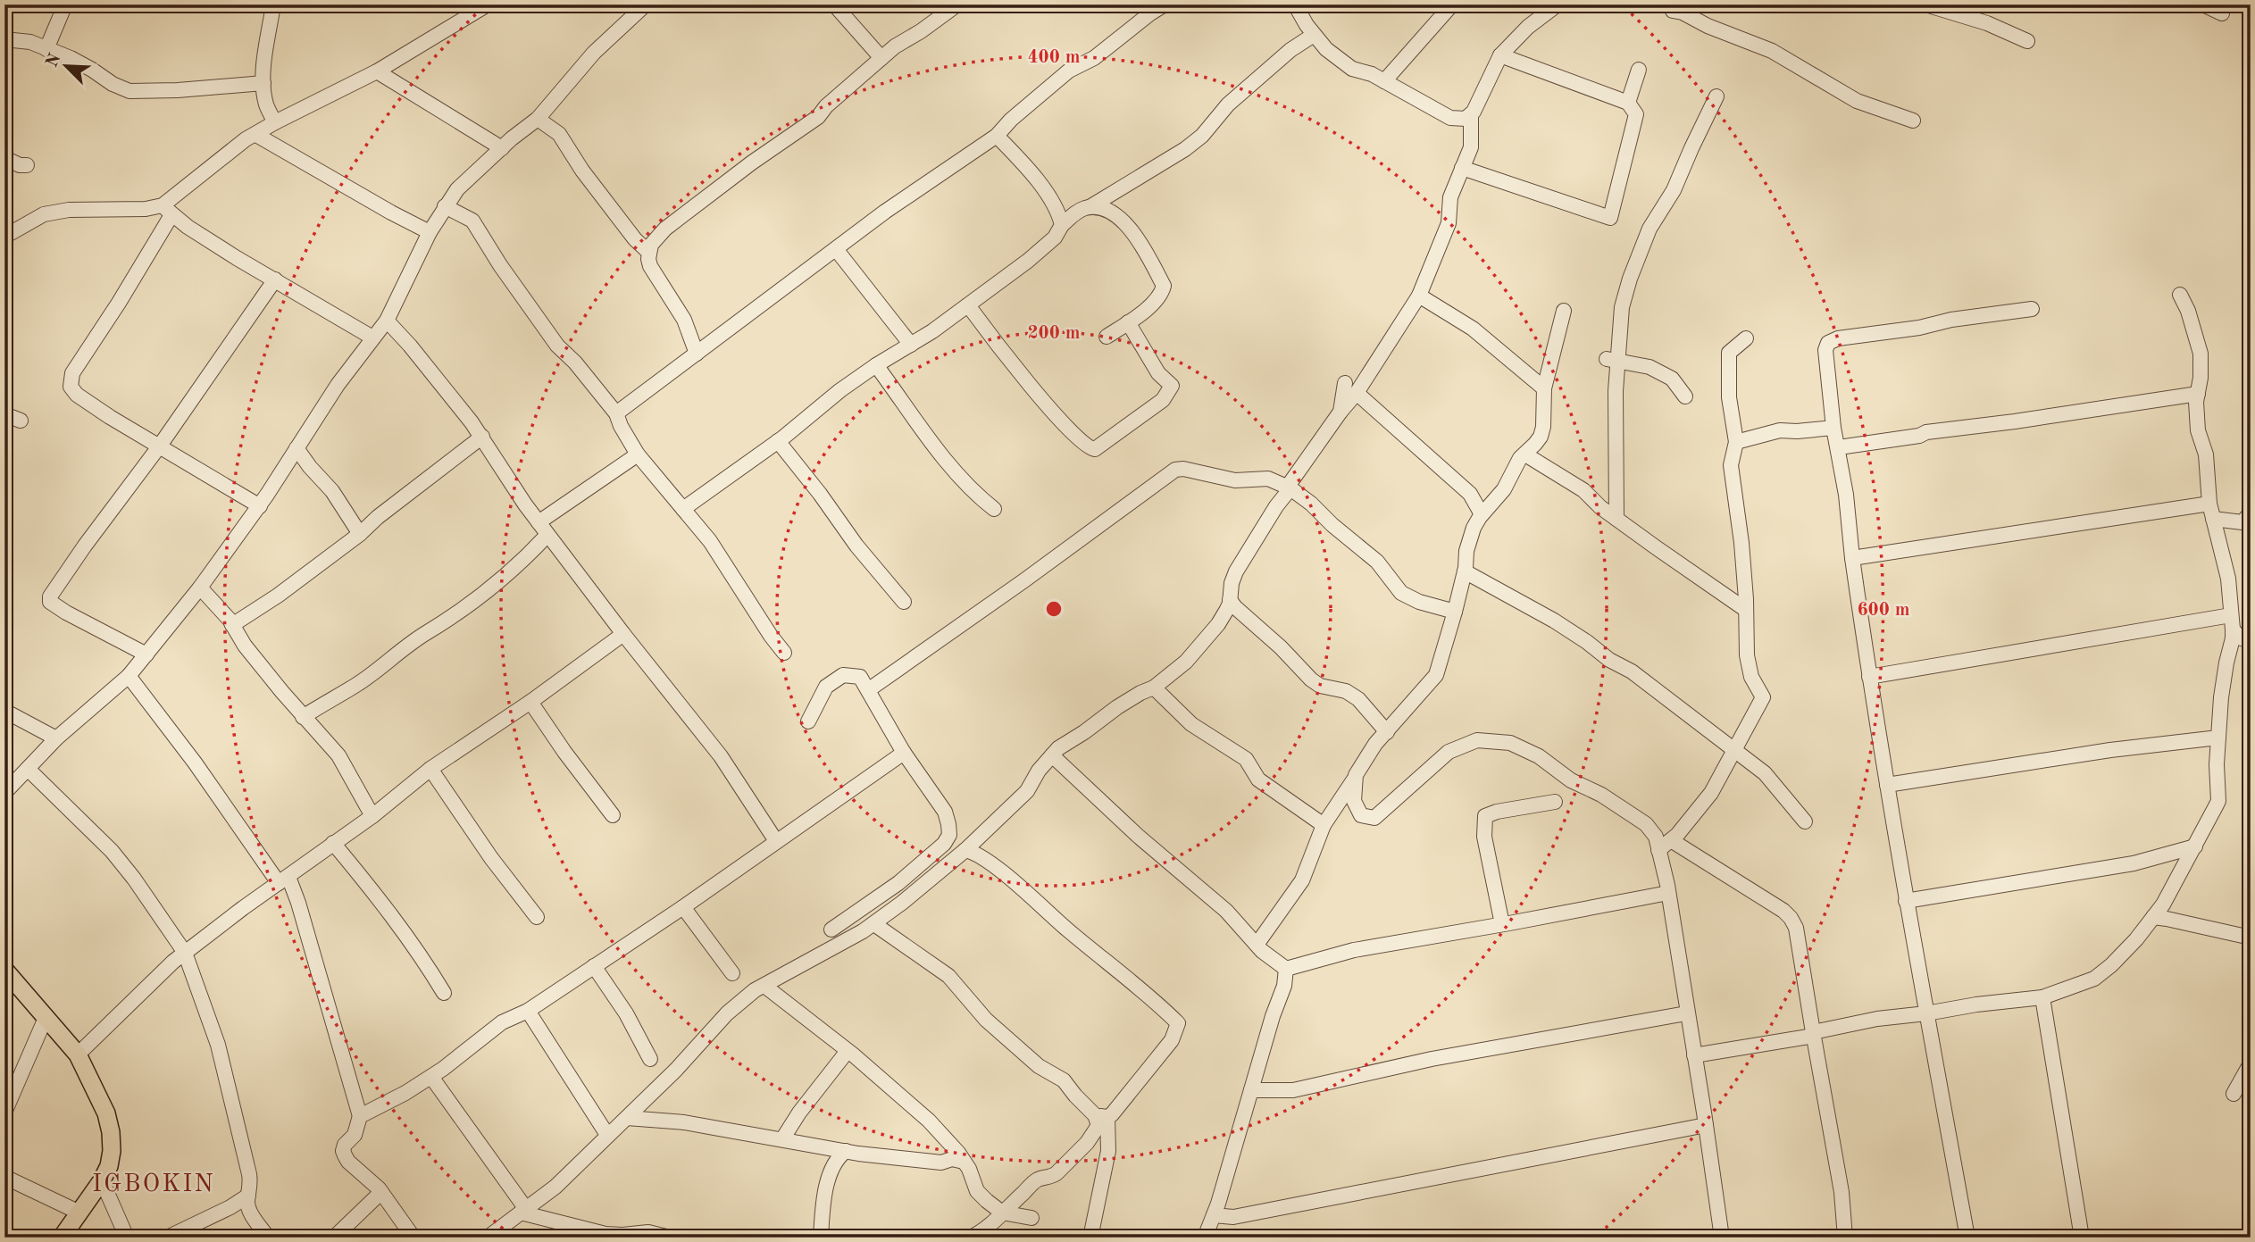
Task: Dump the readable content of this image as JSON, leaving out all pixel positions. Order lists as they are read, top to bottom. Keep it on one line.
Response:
{"districts":["IGBOKIN"],"north":"top left","rings":["400 m","200 m","600 m"]}
